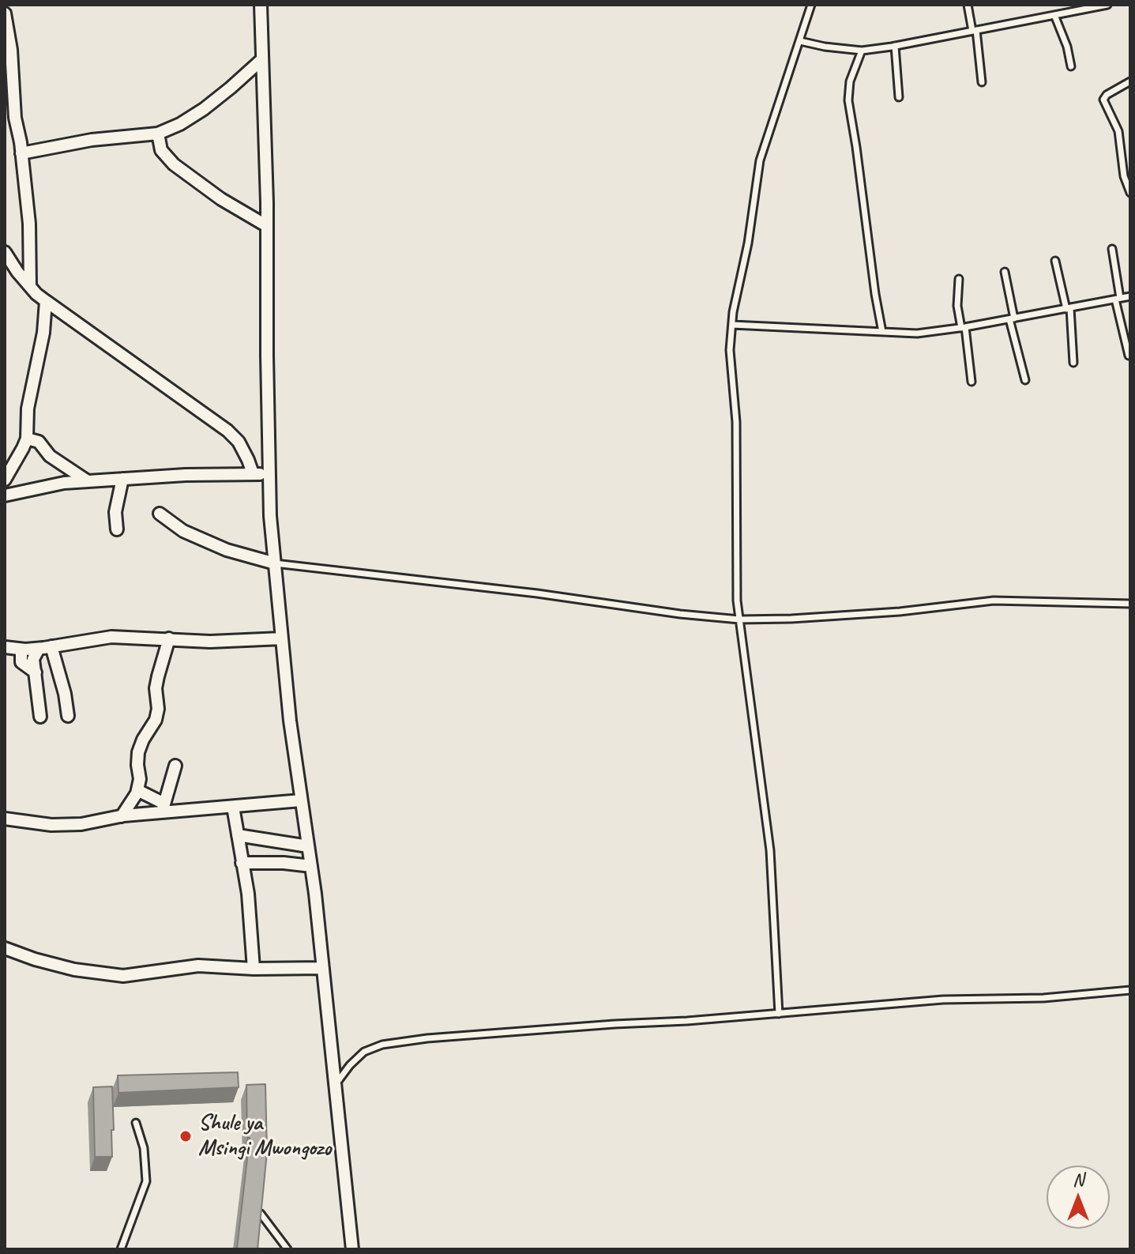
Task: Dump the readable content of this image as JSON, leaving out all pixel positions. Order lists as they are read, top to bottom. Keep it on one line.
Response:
{"places":["Shule ya Msingi Mwongozo"],"north":"top"}
